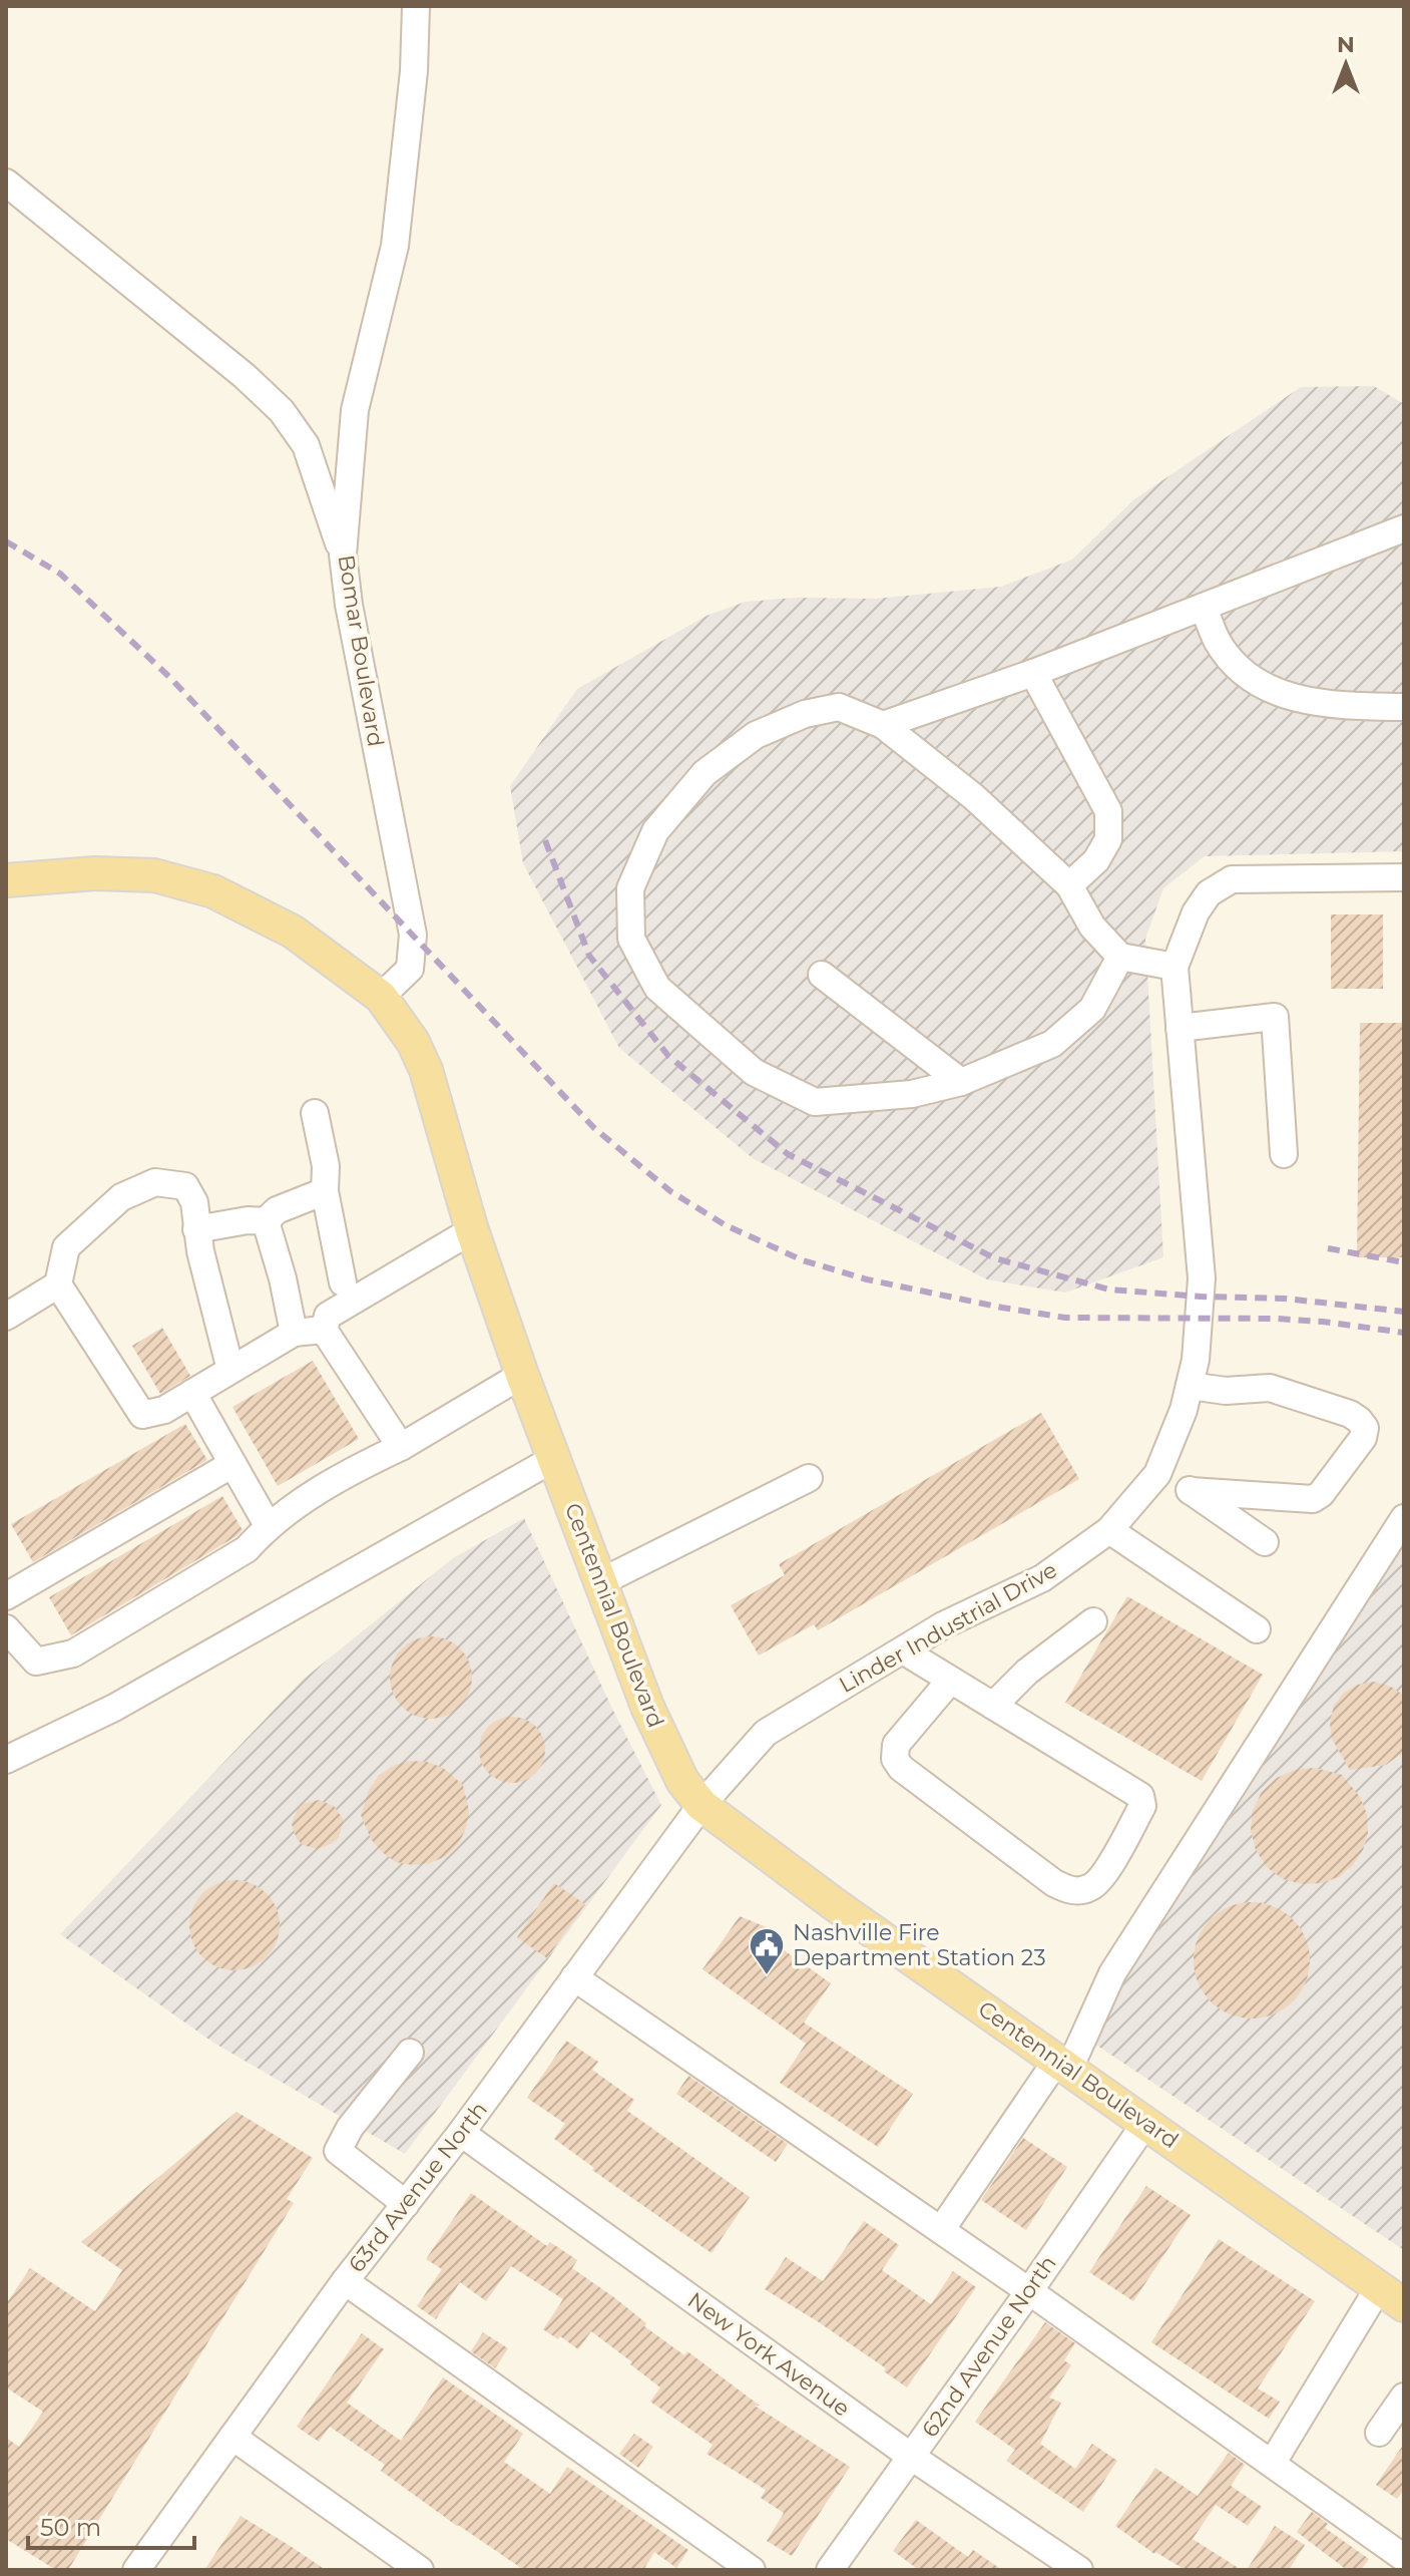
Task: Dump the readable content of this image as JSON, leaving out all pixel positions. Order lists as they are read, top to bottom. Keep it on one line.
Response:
{"streets":{"main road":["Centennial Boulevard"],"street":["Bomar Boulevard","Linder Industrial Drive","63rd Avenue North","62nd Avenue North","New York Avenue"]},"crossings":[["Bomar Boulevard","Centennial Boulevard"],["Centennial Boulevard","Linder Industrial Drive"],["Centennial Boulevard","63rd Avenue North"],["Centennial Boulevard","62nd Avenue North"],["Linder Industrial Drive","63rd Avenue North"],["63rd Avenue North","New York Avenue"],["62nd Avenue North","New York Avenue"]],"places":{"public building":["Nashville Fire Department Station 23"]},"scale_bar":"50 m","north":"top"}
